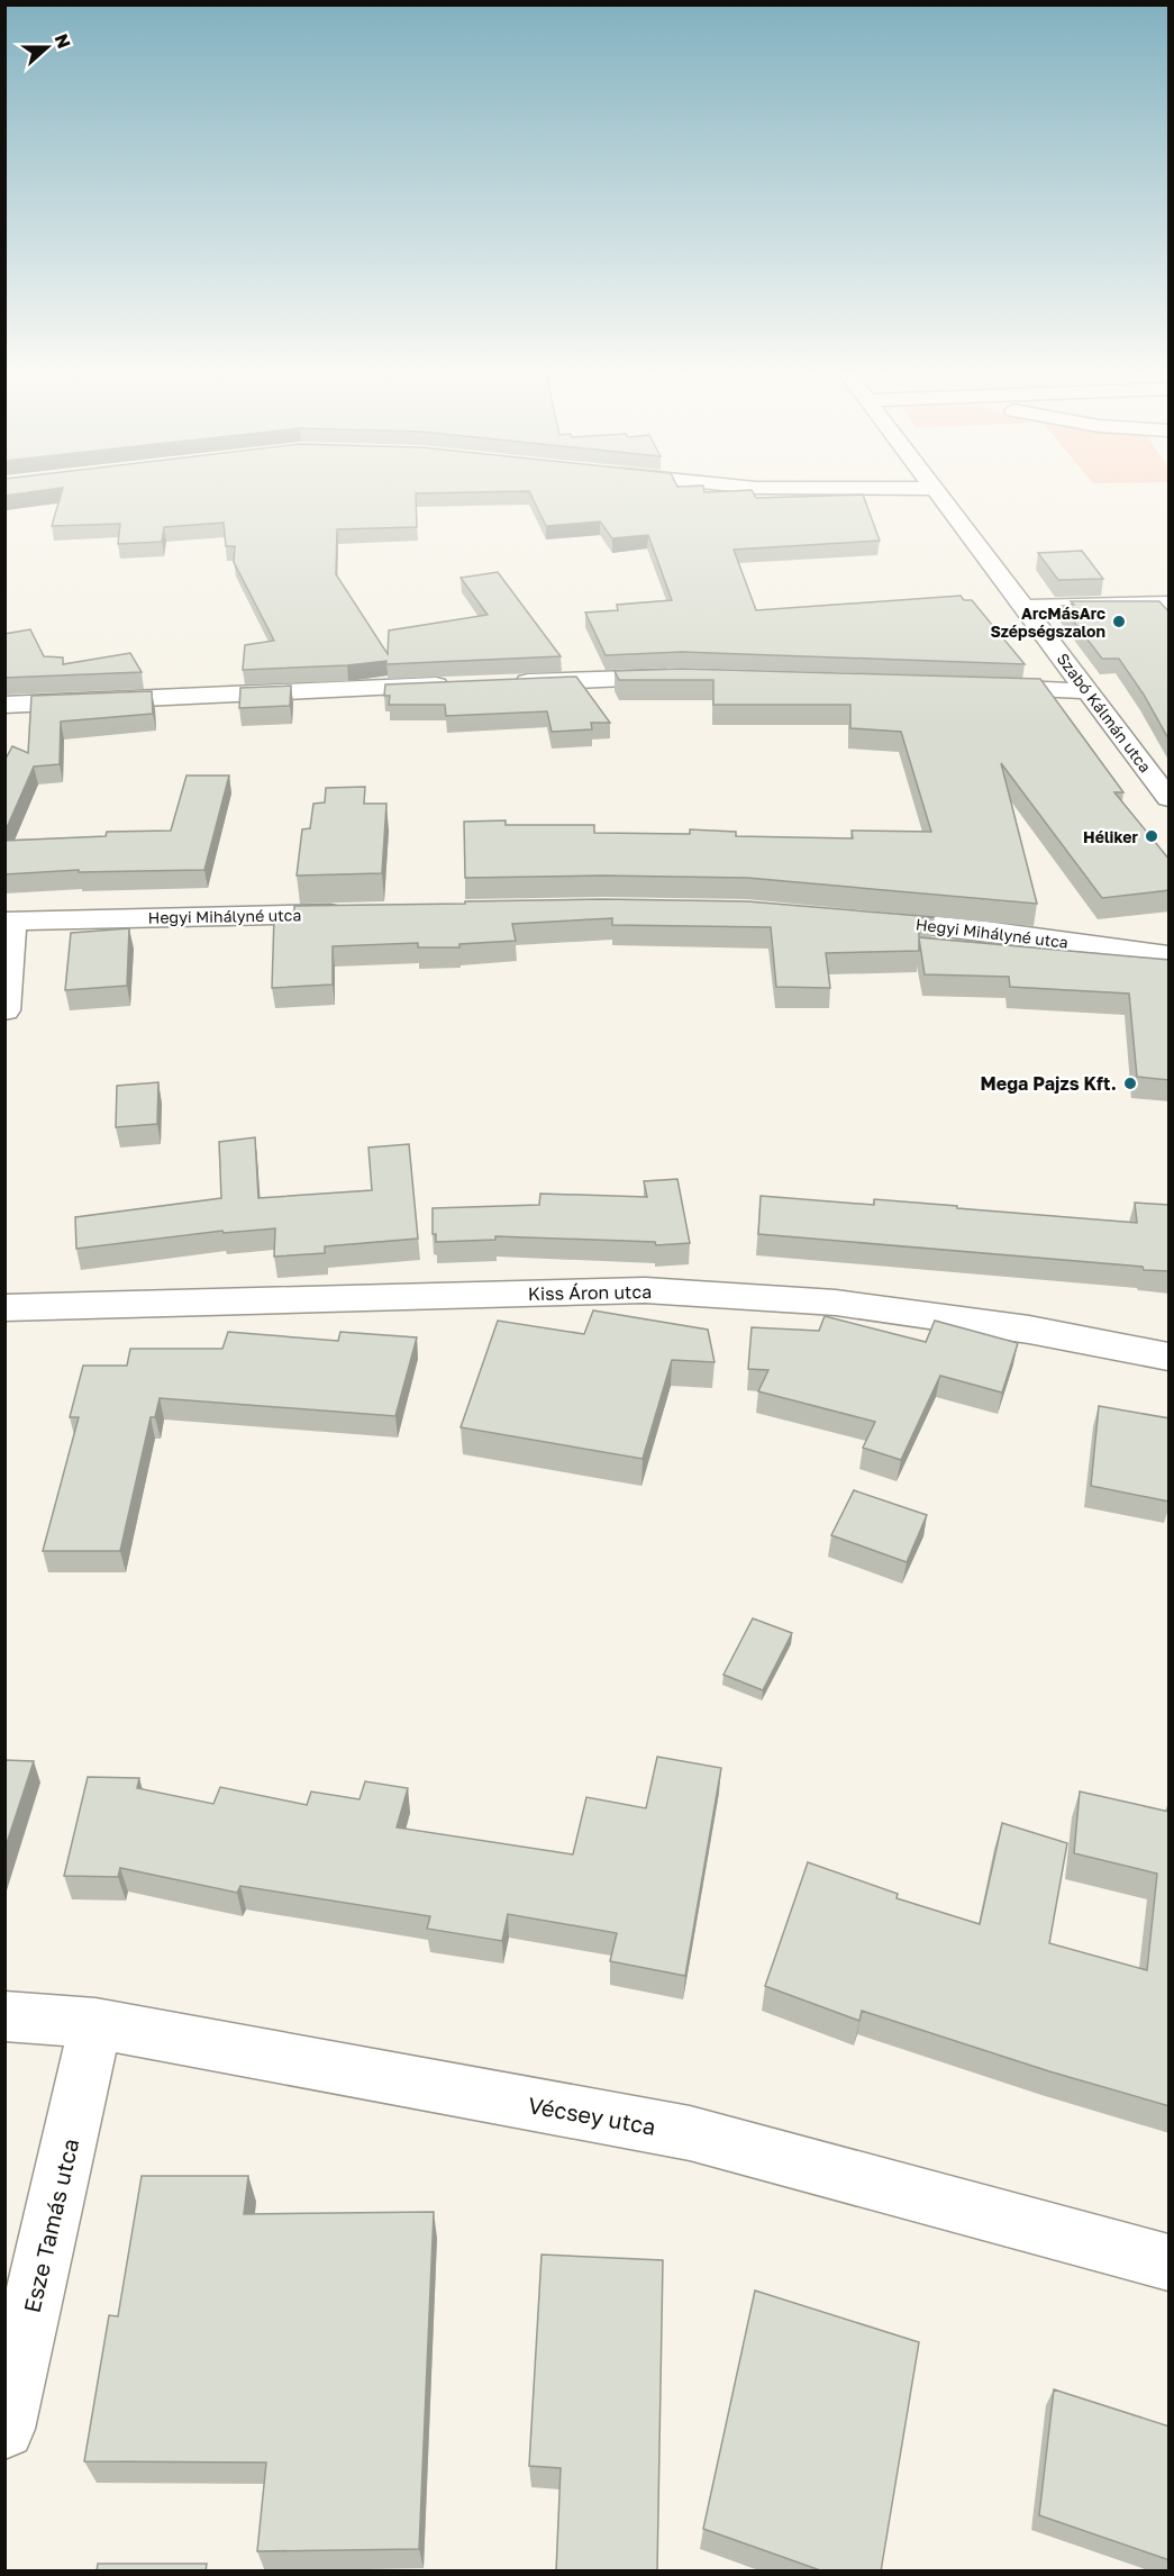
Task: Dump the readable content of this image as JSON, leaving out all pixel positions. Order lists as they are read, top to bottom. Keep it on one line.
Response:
{"streets":{"street":["Szabó Kálmán utca","Hegyi Mihályné utca","Kiss Áron utca","Vécsey utca","Esze Tamás utca"]},"crossings":[["Vécsey utca","Esze Tamás utca"]],"places":["ArcMásArc Szépségszalon","Héliker","Mega Pajzs Kft."],"north":"right"}
